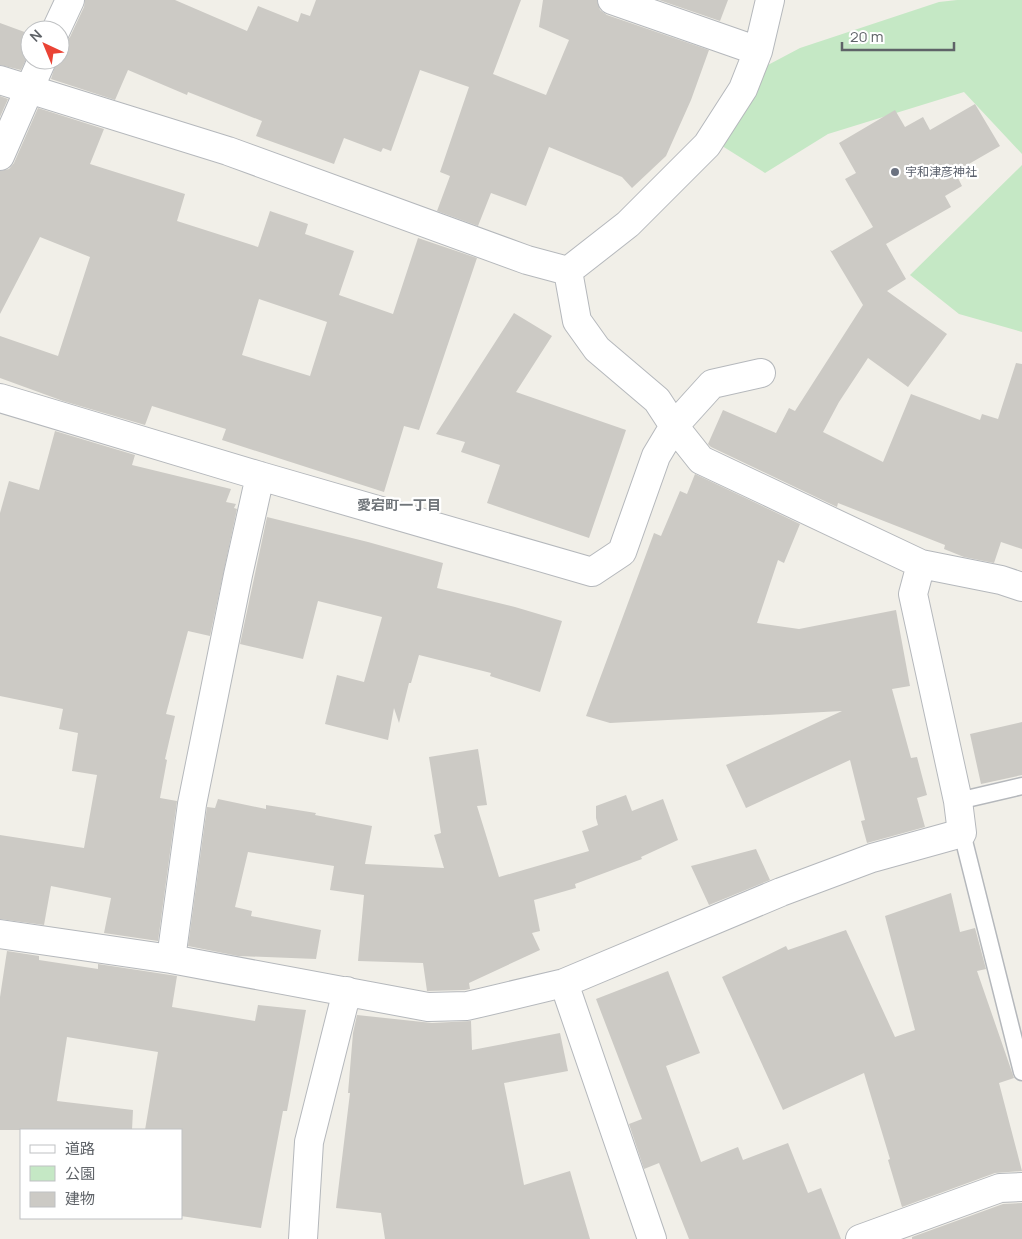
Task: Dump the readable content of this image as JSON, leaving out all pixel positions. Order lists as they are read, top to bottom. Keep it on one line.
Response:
{"districts":["愛宕町一丁目"],"places":["宇和津彦神社"],"legend":["道路","公園","建物"],"scale_bar":"20 m","north":"top left"}
